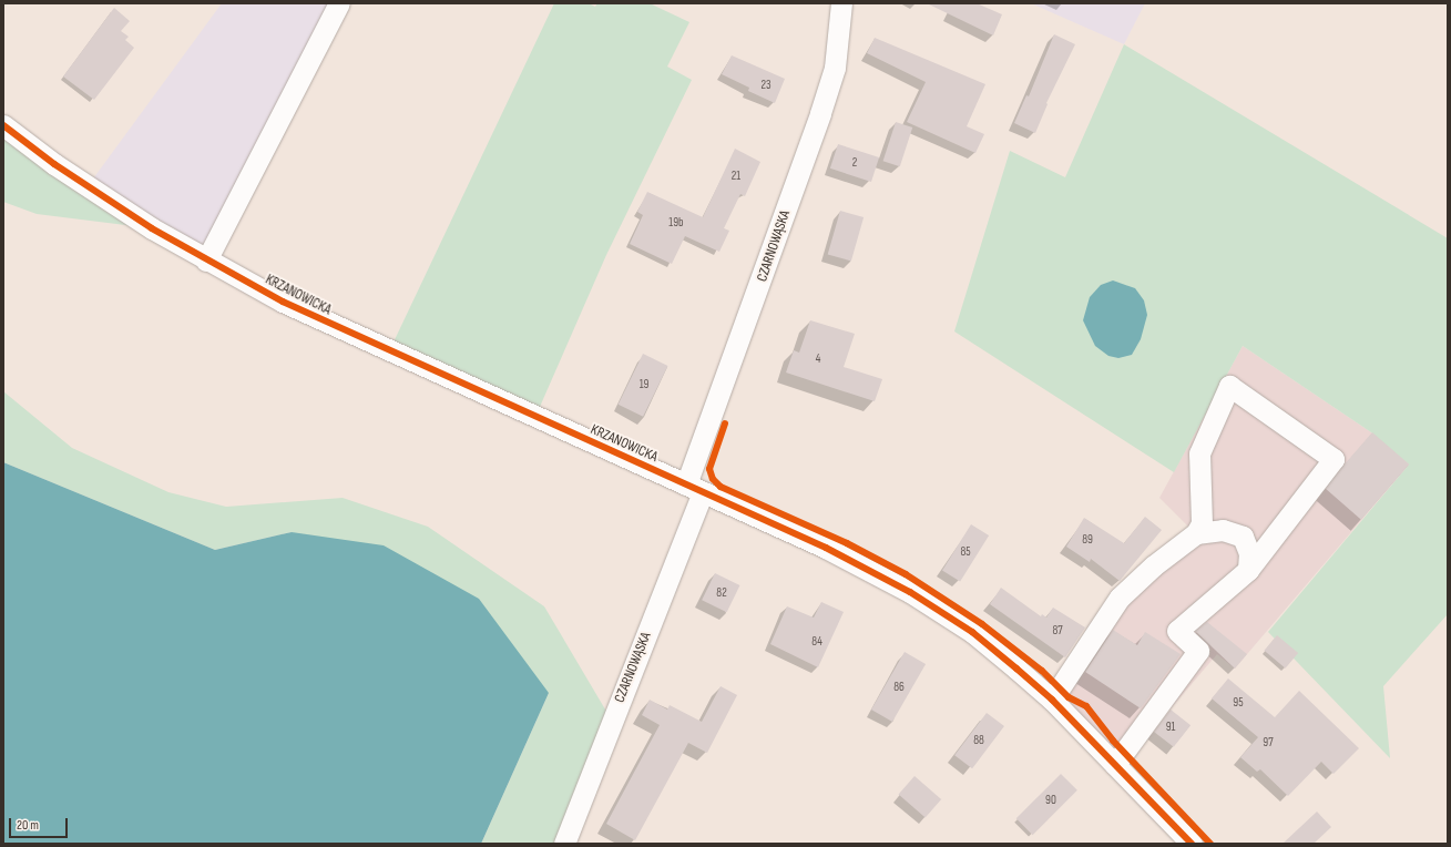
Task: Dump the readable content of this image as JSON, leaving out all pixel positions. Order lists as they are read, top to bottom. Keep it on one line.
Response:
{"streets":{"street":["CZARNOWĄSKA","KRZANOWICKA"]},"crossings":[["CZARNOWĄSKA","KRZANOWICKA"]],"house_numbers":["23","2","21","19b","4","19","89","85","82","87","84","86","95","91","88","97","90"],"scale_bar":"20 m"}
